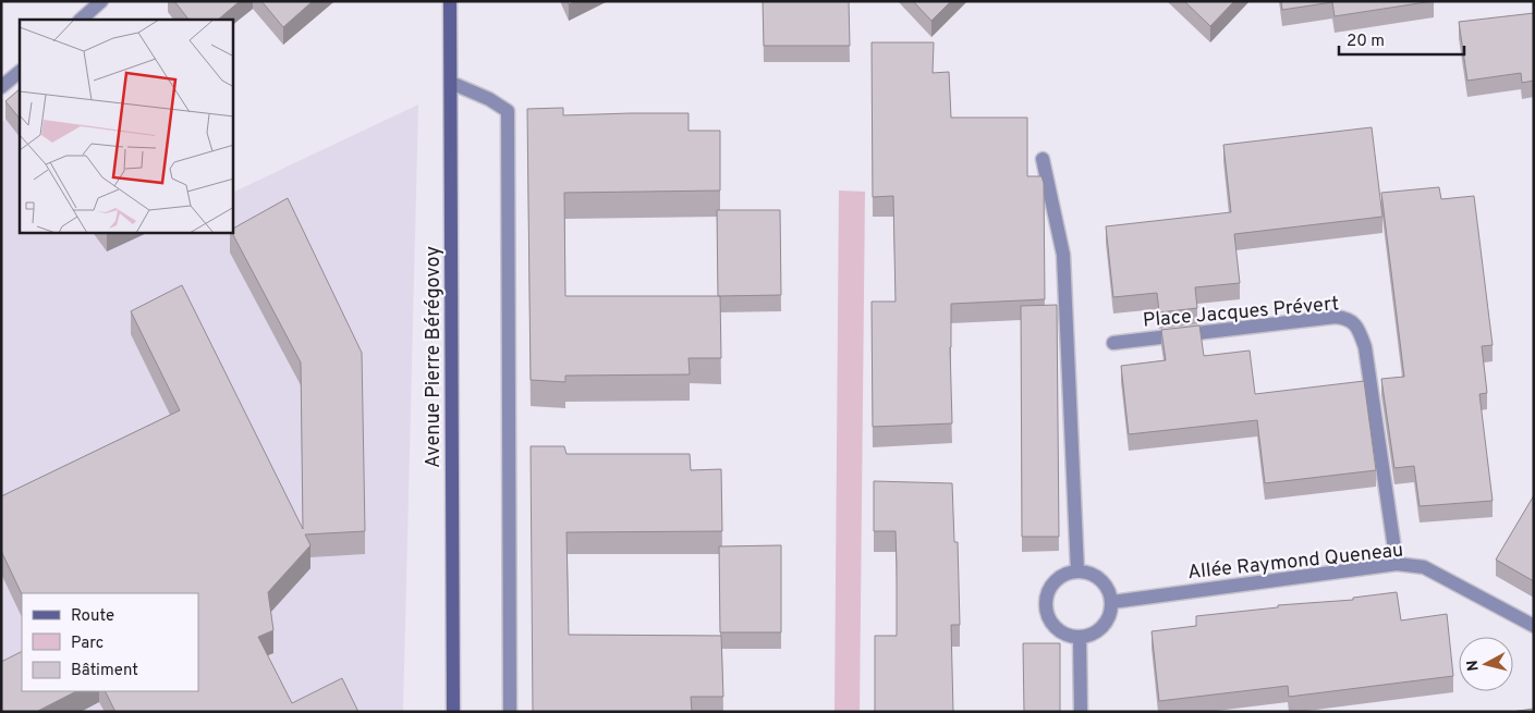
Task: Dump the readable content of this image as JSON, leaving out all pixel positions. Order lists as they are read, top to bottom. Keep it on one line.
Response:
{"streets":{"street":["Place Jacques Prévert","Avenue Pierre Bérégovoy","Allée Raymond Queneau"]},"crossings":[["Place Jacques Prévert","Allée Raymond Queneau"]],"legend":["Route","Parc","Bâtiment"],"scale_bar":"20 m","north":"left"}
